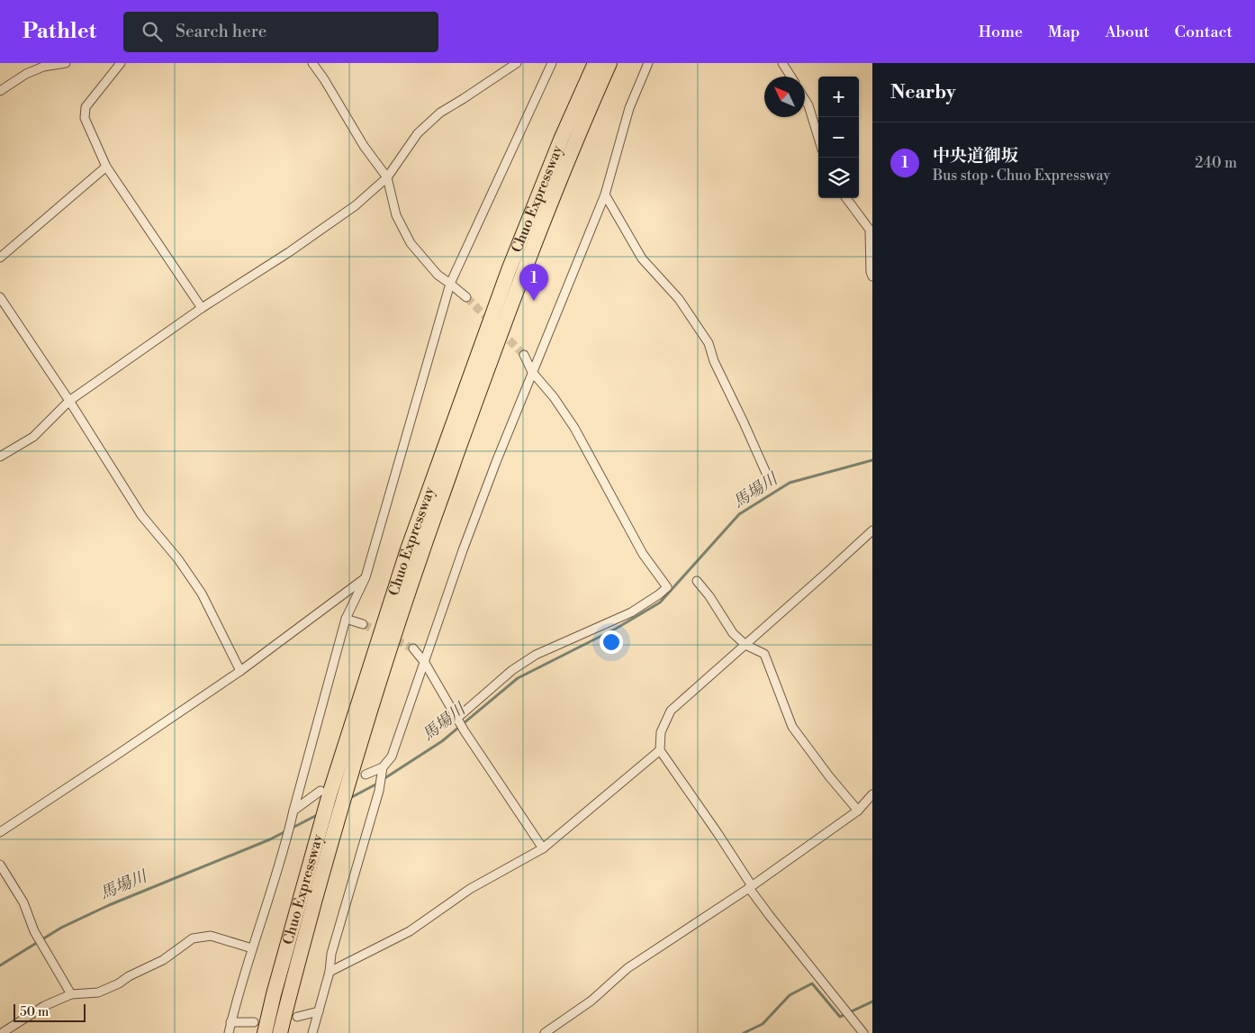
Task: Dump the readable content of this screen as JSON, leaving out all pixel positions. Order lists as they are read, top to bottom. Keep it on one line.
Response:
{"streets":{"highway":["Chuo Expressway"]},"water":["馬場川"],"scale_bar":"50 m","north":"top left","page":{"header":"Pathlet","search":"Search here","nav":["Home","Map","About","Contact"],"heading":"Nearby","map_buttons":["+","−"],"list":[{"mark":"1","name":"中央道御坂","note":"Bus stop · Chuo Expressway","value":"240 m"}],"pins":"1","scale":"50 m"}}
